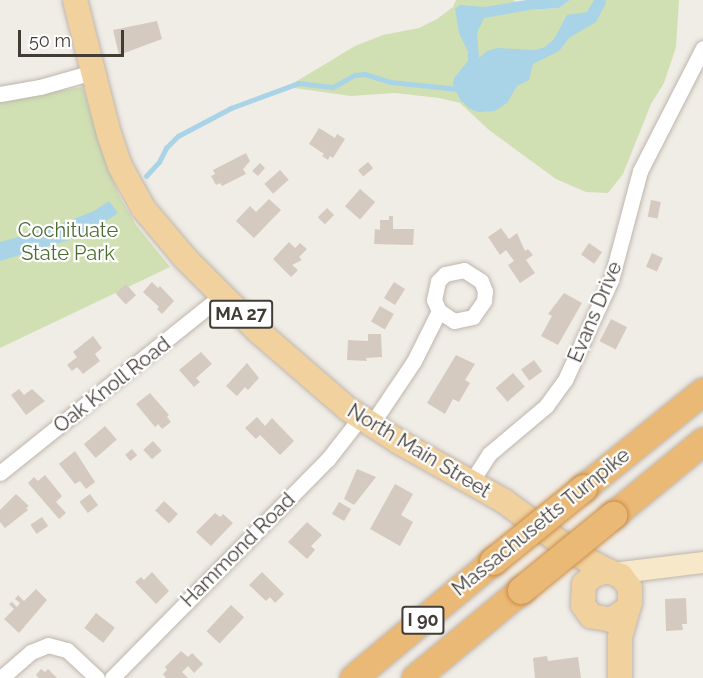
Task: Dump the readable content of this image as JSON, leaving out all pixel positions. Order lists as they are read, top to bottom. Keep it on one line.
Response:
{"streets":{"highway":["Massachusetts Turnpike","I 90"],"main road":["MA 27","North Main Street"],"street":["Evans Drive","Oak Knoll Road","Hammond Road"]},"crossings":[["Evans Drive","North Main Street"],["MA 27","North Main Street"],["Oak Knoll Road","North Main Street"],["North Main Street","Hammond Road"]],"parks":["Cochituate State Park"],"scale_bar":"50 m"}
